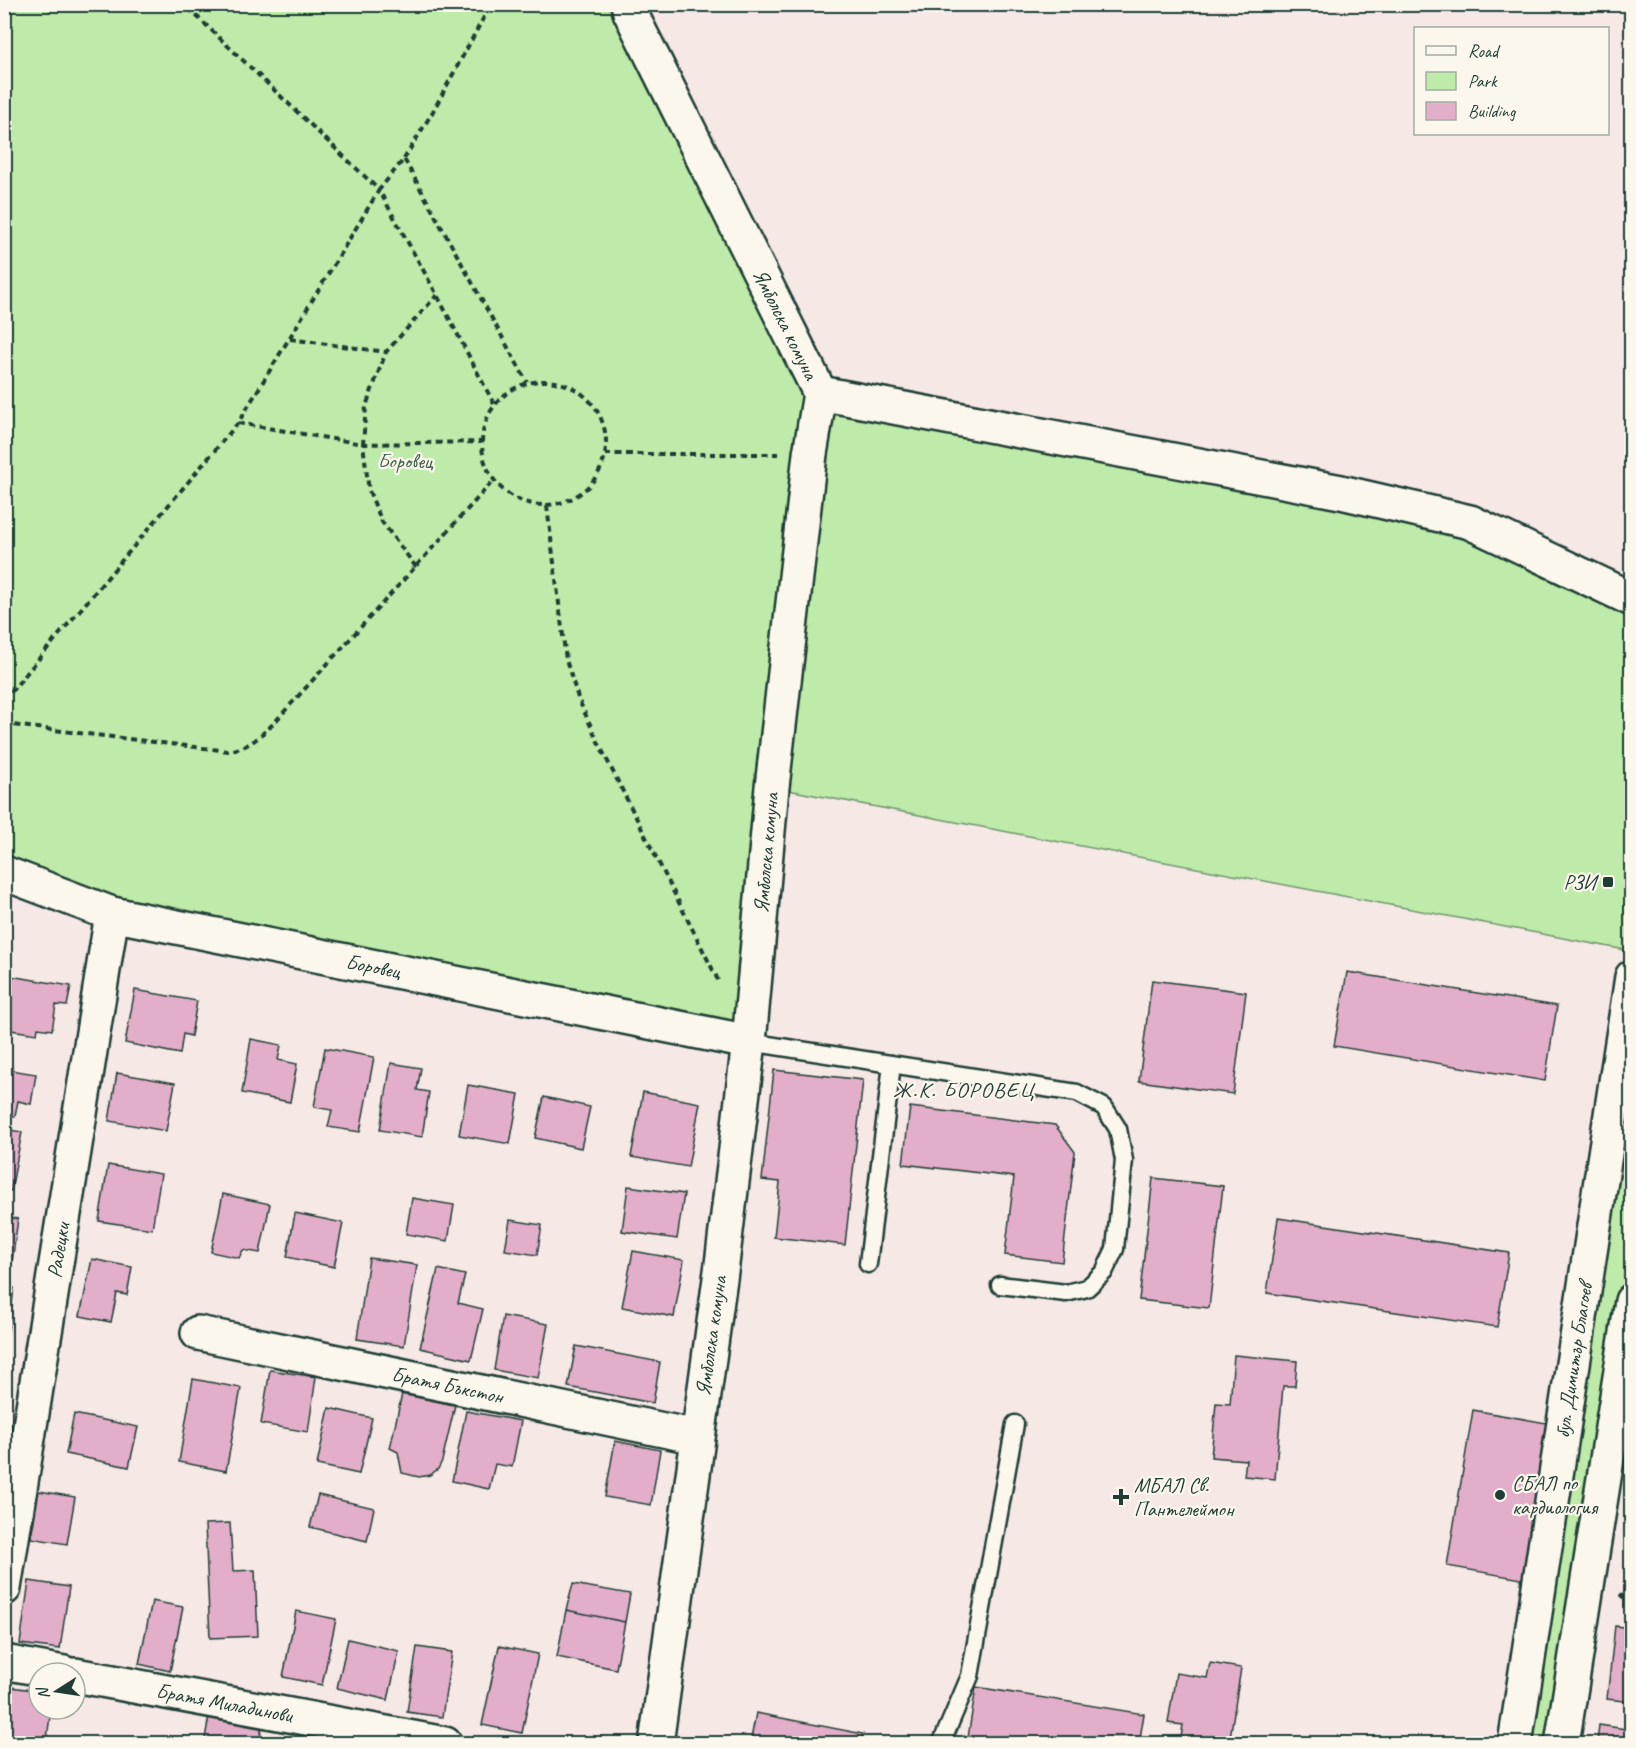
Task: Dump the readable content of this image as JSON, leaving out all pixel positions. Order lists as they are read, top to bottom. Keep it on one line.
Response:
{"streets":{"street":["Ямболска комуна","Боровец","Радецки","бул. Димитър Благоев","Братя Бъкстон","Братя Миладинови"]},"crossings":[["Ямболска комуна","Боровец"],["Ямболска комуна","Братя Бъкстон"],["Боровец","Радецки"]],"districts":["Ж.К. БОРОВЕЦ"],"parks":["Боровец"],"places":{"transit":["РЗИ"],"other":["СБАЛ по кардиология"],"health":["МБАЛ Св. Пантелеймон"]},"legend":["Road","Park","Building"],"north":"left"}
